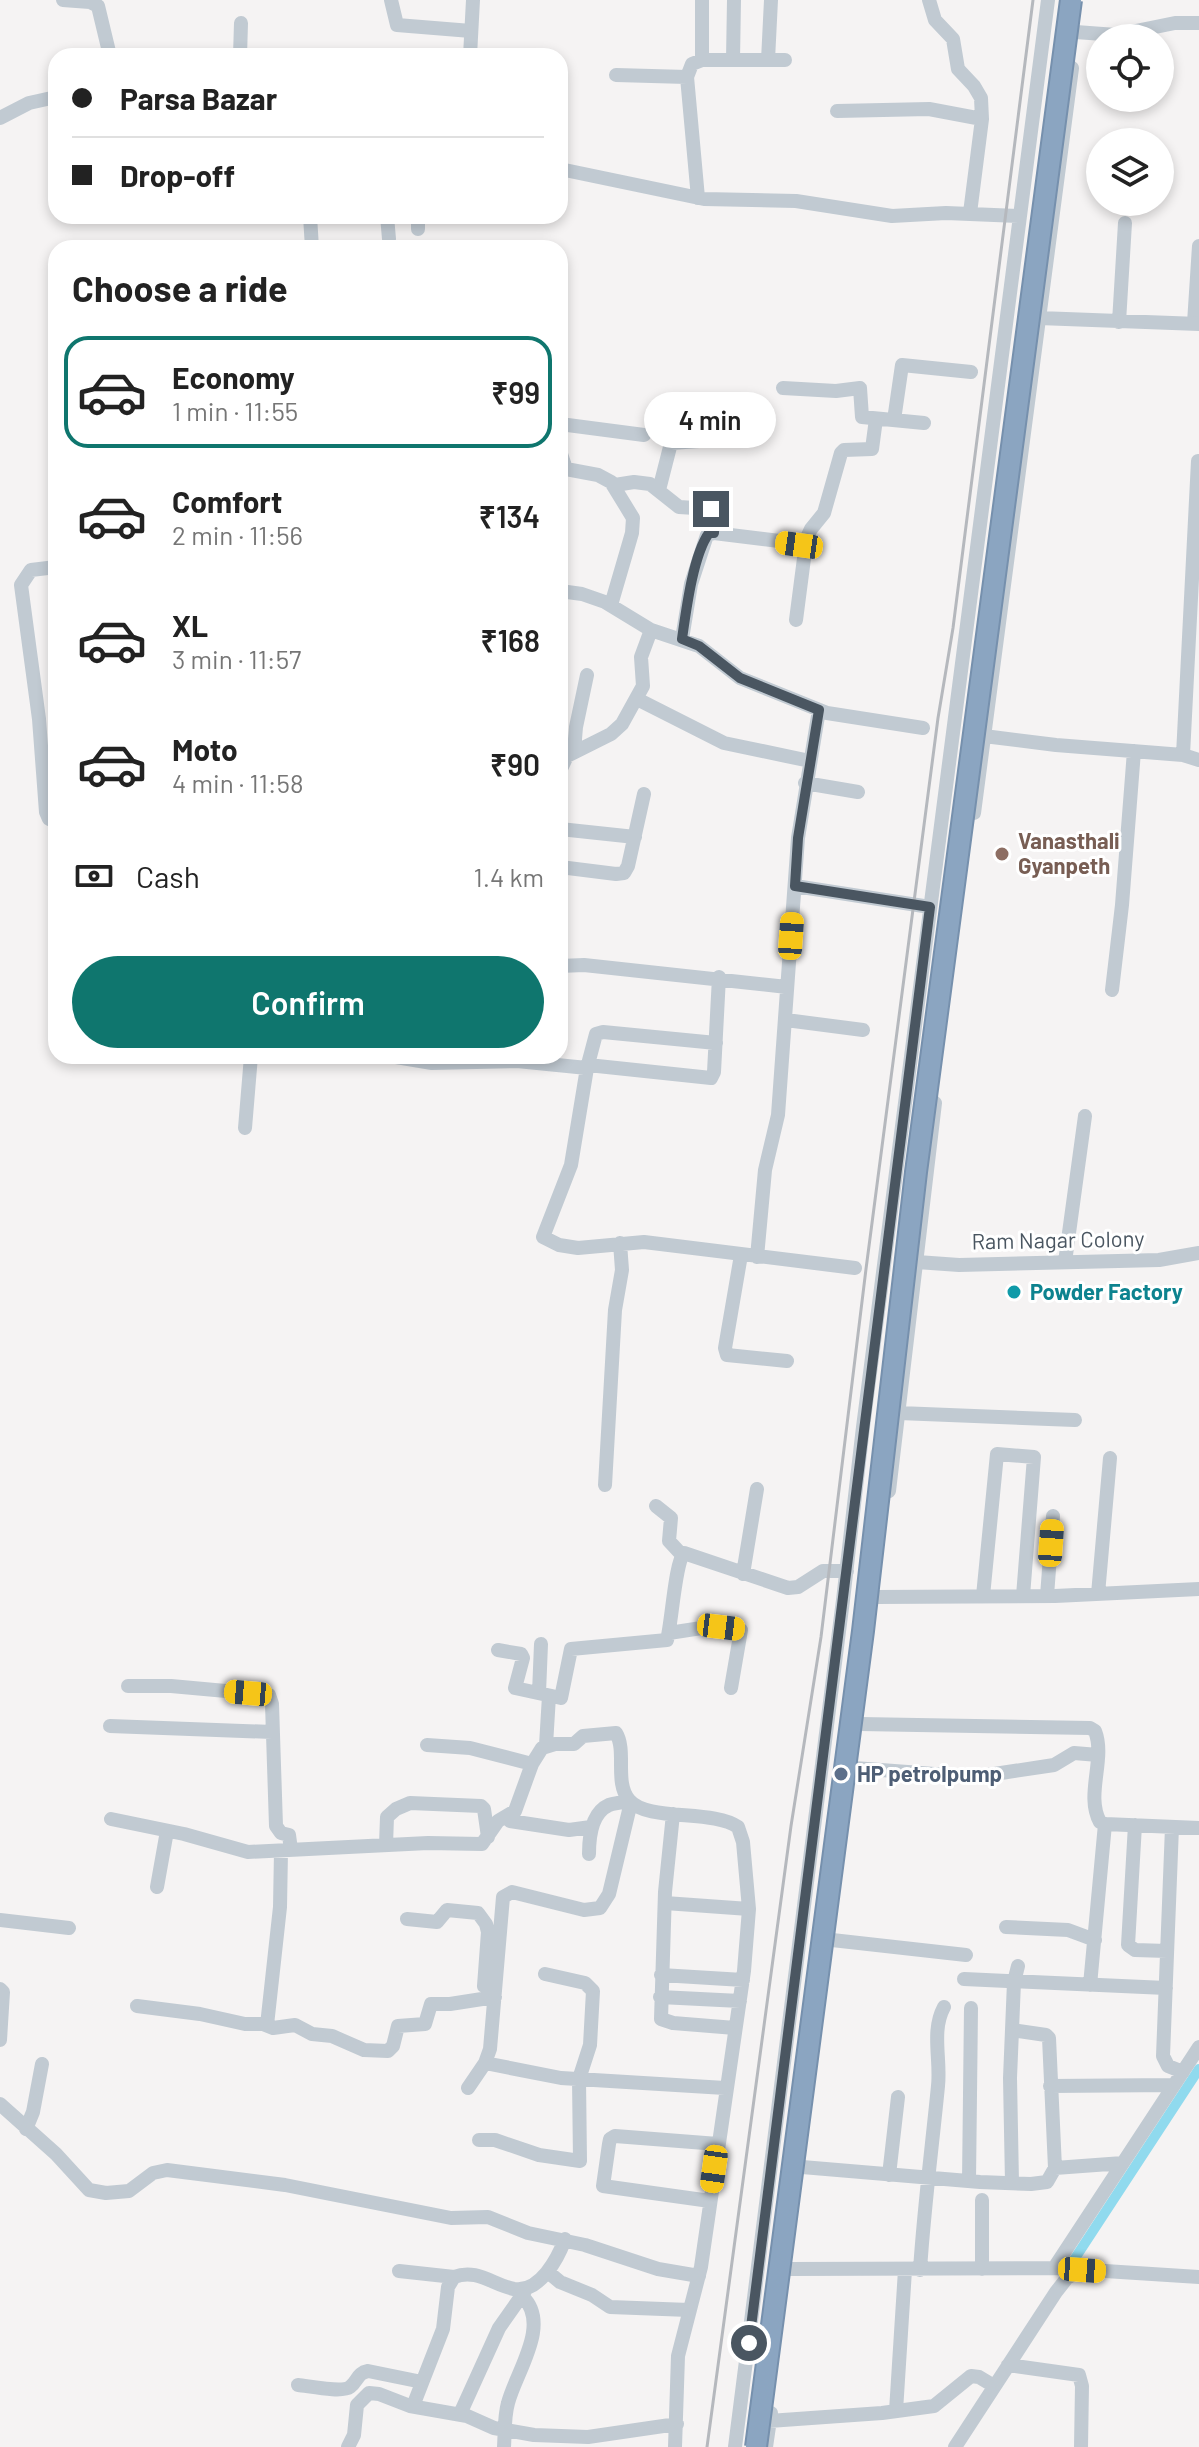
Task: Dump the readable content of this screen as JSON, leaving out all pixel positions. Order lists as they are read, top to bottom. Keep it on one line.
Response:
{"streets":{"street":["Ram Nagar Colony"]},"places":["Vanasthali Gyanpeth","Powder Factory","HP petrolpump"],"page":{"banner":["Parsa Bazar","Drop-off"],"heading":"Choose a ride","list":[{"name":"Economy","note":"1 min · 11:55","value":"₹99"},{"name":"Comfort","note":"2 min · 11:56","value":"₹134"},{"name":"XL","note":"3 min · 11:57","value":"₹168"},{"name":"Moto","note":"4 min · 11:58","value":"₹90"}],"bubble":"4 min","pay":["Cash","1.4 km"],"buttons":"Confirm"}}
